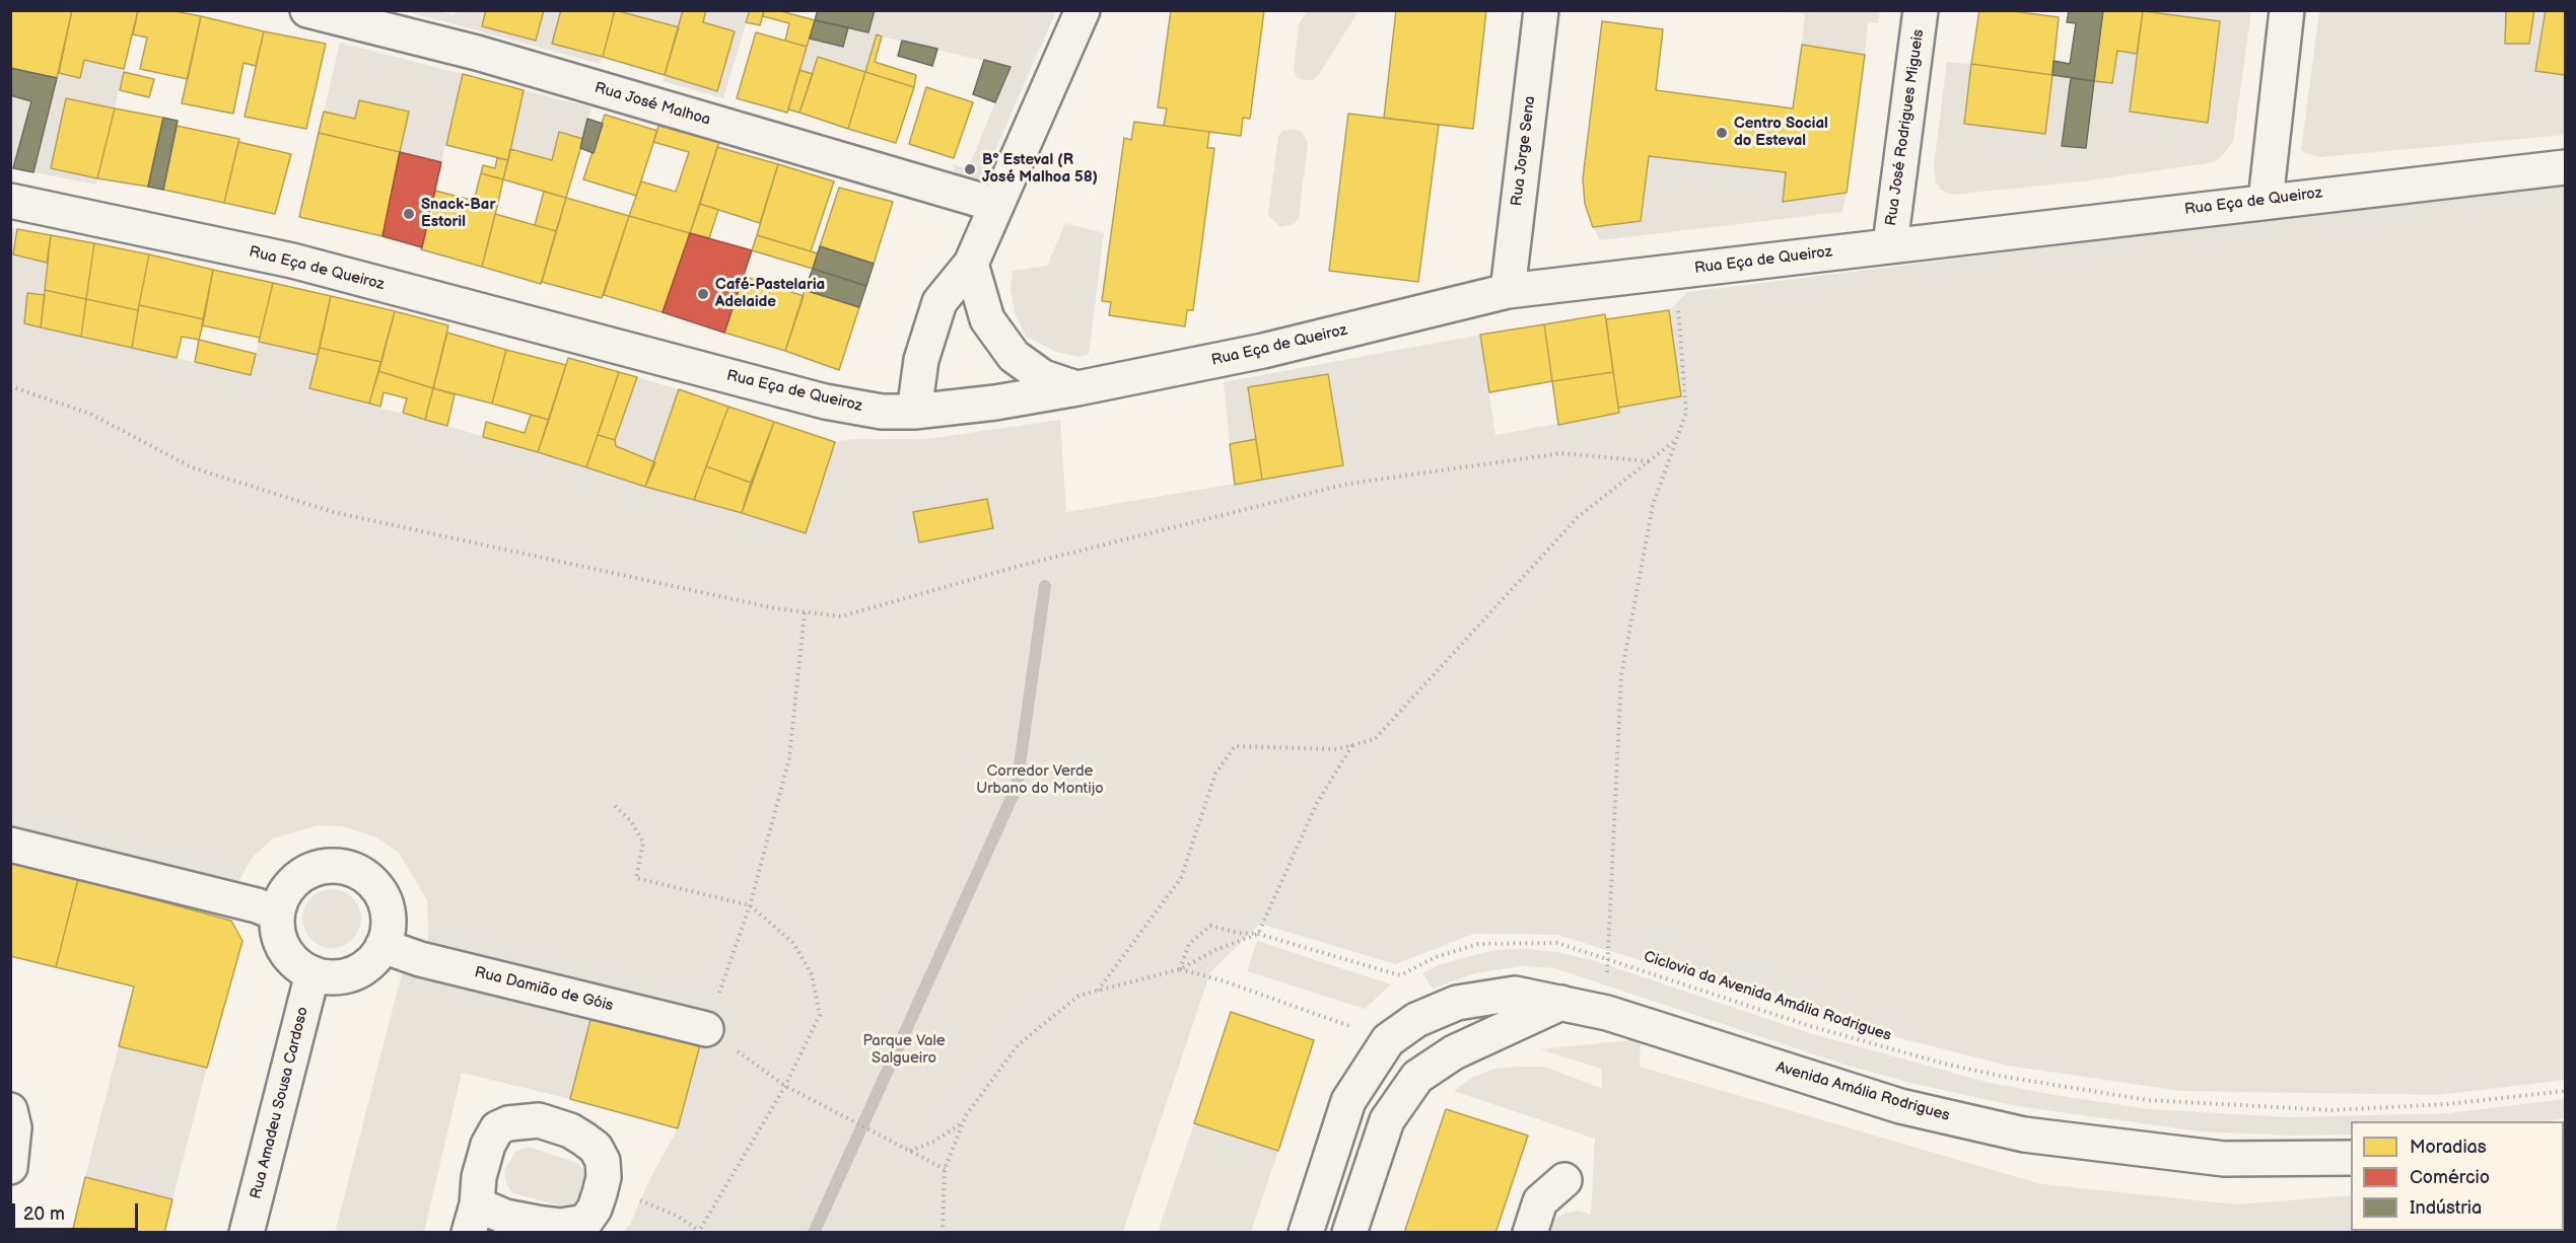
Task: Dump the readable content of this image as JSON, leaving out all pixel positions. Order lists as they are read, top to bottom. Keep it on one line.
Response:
{"streets":{"street":["Rua José Malhoa","Rua José Rodrigues Migueis","Rua Jorge Sena","Rua Eça de Queiroz","Rua Damião de Góis","Avenida Amália Rodrigues","Rua Amadeu Sousa Cardoso"],"path":["Ciclovia da Avenida Amália Rodrigues"]},"crossings":[["Rua José Rodrigues Migueis","Rua Eça de Queiroz"],["Rua Jorge Sena","Rua Eça de Queiroz"],["Rua Damião de Góis","Rua Amadeu Sousa Cardoso"]],"parks":["Corredor Verde Urbano do Montijo","Parque Vale Salgueiro"],"places":["Centro Social do Esteval","Bº Esteval (R José Malhoa 58)","Snack-Bar Estoril","Café-Pastelaria Adelaide"],"legend":["Moradias","Comércio","Indústria"],"scale_bar":"20 m"}
